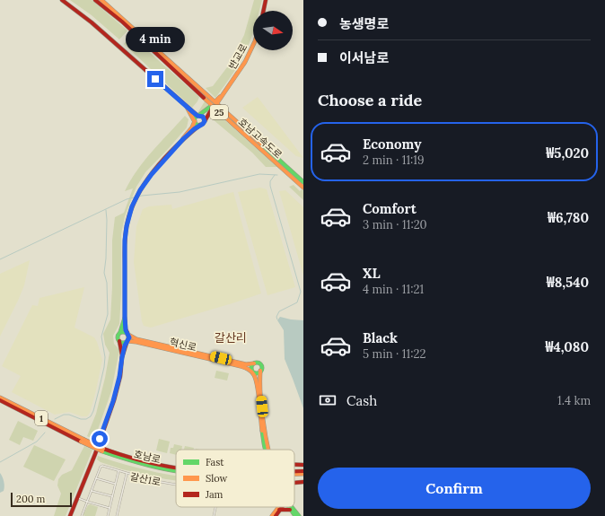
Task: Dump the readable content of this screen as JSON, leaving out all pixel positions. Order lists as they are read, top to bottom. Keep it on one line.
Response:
{"streets":{"main road":["반교로","25","호남고속도로","혁신로","1","호남로"],"street":["갈산1로"]},"districts":["갈산리"],"legend":["Fast","Slow","Jam"],"scale_bar":"200 m","north":"right","page":{"banner":["농생명로","이서남로"],"bubble":"4 min","heading":"Choose a ride","list":[{"name":"Economy","note":"2 min · 11:19","value":"₩5,020"},{"name":"Comfort","note":"3 min · 11:20","value":"₩6,780"},{"name":"XL","note":"4 min · 11:21","value":"₩8,540"},{"name":"Black","note":"5 min · 11:22","value":"₩4,080"}],"pay":["Cash","1.4 km"],"buttons":"Confirm","scale":"200 m"}}
